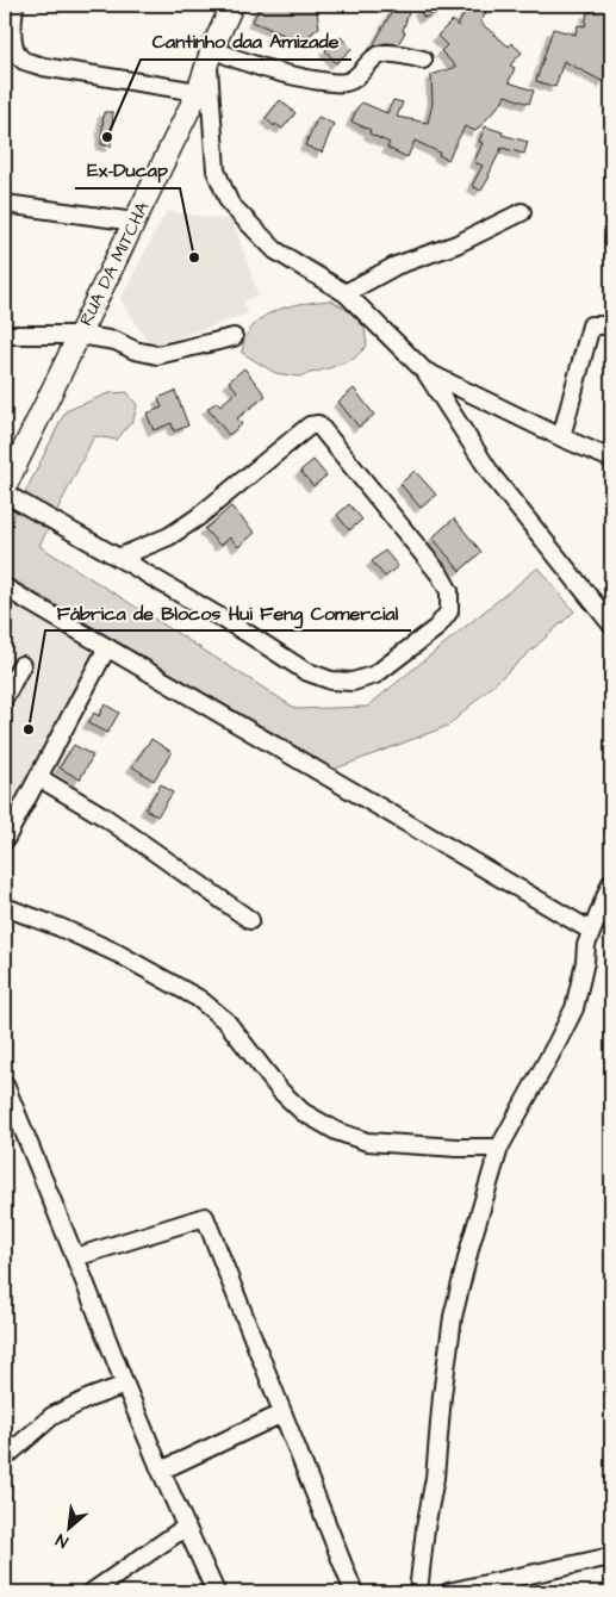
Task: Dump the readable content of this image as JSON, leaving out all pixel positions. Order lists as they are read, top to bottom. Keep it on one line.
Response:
{"streets":{"main road":["RUA DA MITCHA"]},"places":["Cantinho daa Amizade","Ex-Ducap","Fábrica de Blocos Hui Feng Comercial"],"north":"bottom left"}
